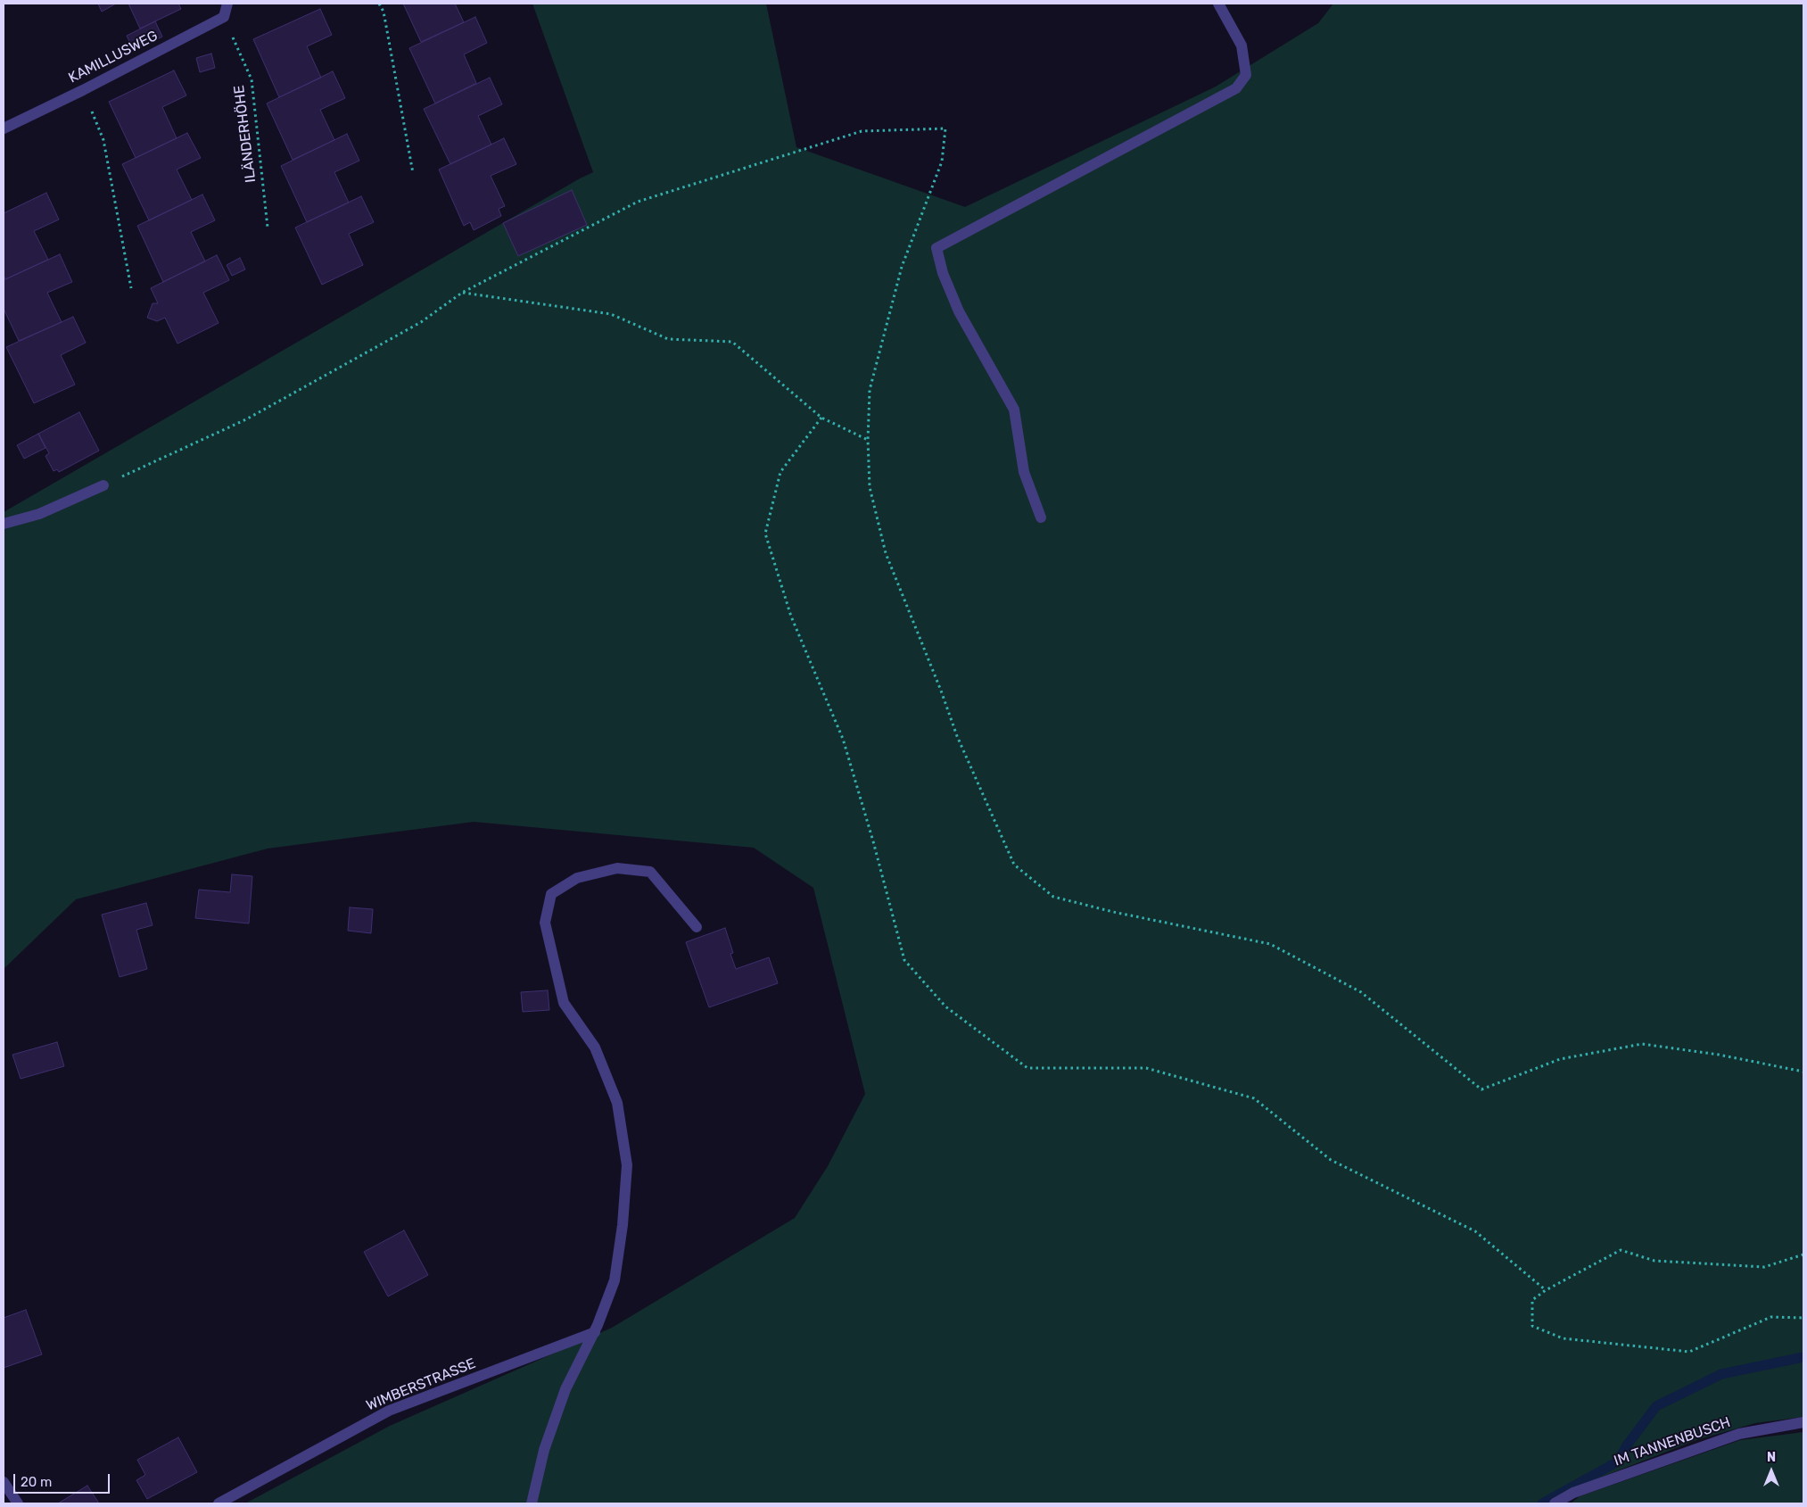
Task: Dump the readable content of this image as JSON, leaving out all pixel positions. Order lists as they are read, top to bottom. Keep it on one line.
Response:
{"streets":{"street":["KAMILLUSWEG","WIMBERSTRASSE","IM TANNENBUSCH"],"path":["ILÄNDERHÖHE"]},"crossings":[["KAMILLUSWEG","ILÄNDERHÖHE"]],"scale_bar":"20 m","north":"top"}
